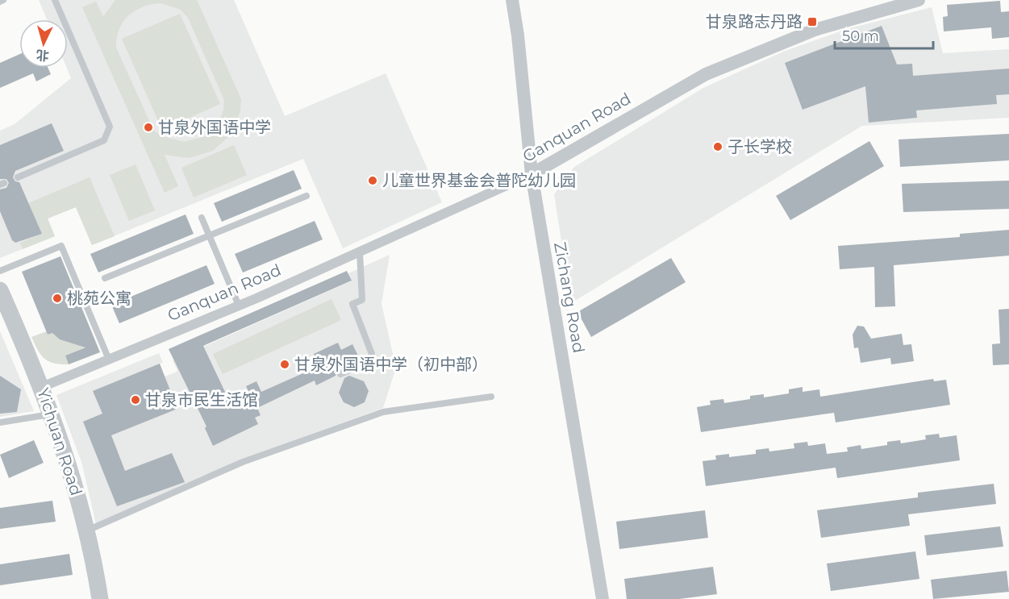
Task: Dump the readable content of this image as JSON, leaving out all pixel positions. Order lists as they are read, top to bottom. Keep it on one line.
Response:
{"streets":{"street":["Ganquan Road","Zichang Road","Yichuan Road"]},"crossings":[["Ganquan Road","Zichang Road"],["Ganquan Road","Yichuan Road"]],"places":{"transit":["甘泉路志丹路"],"other":["甘泉外国语中学","子长学校","儿童世界基金会普陀幼儿园","桃苑公寓","甘泉外国语中学（初中部）","甘泉市民生活馆"]},"scale_bar":"50 m","north":"bottom"}
